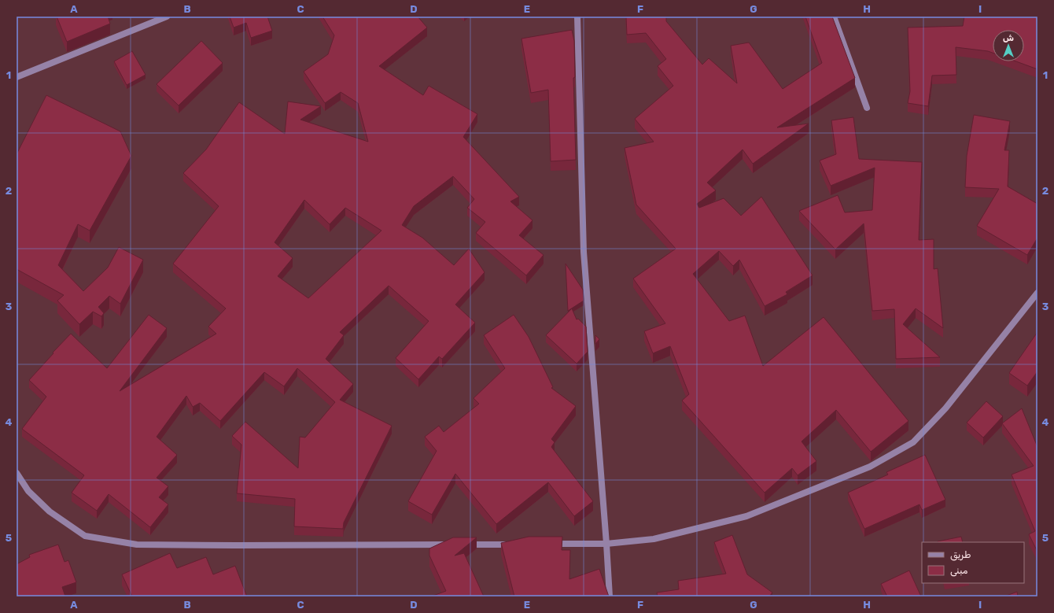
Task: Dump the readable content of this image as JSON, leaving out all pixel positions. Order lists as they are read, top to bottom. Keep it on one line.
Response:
{"legend":["طريق","مبنى"],"north":"top","grid":{"columns":["A","B","C","D","E","F","G","H","I"],"rows":["1","2","3","4","5"]}}
